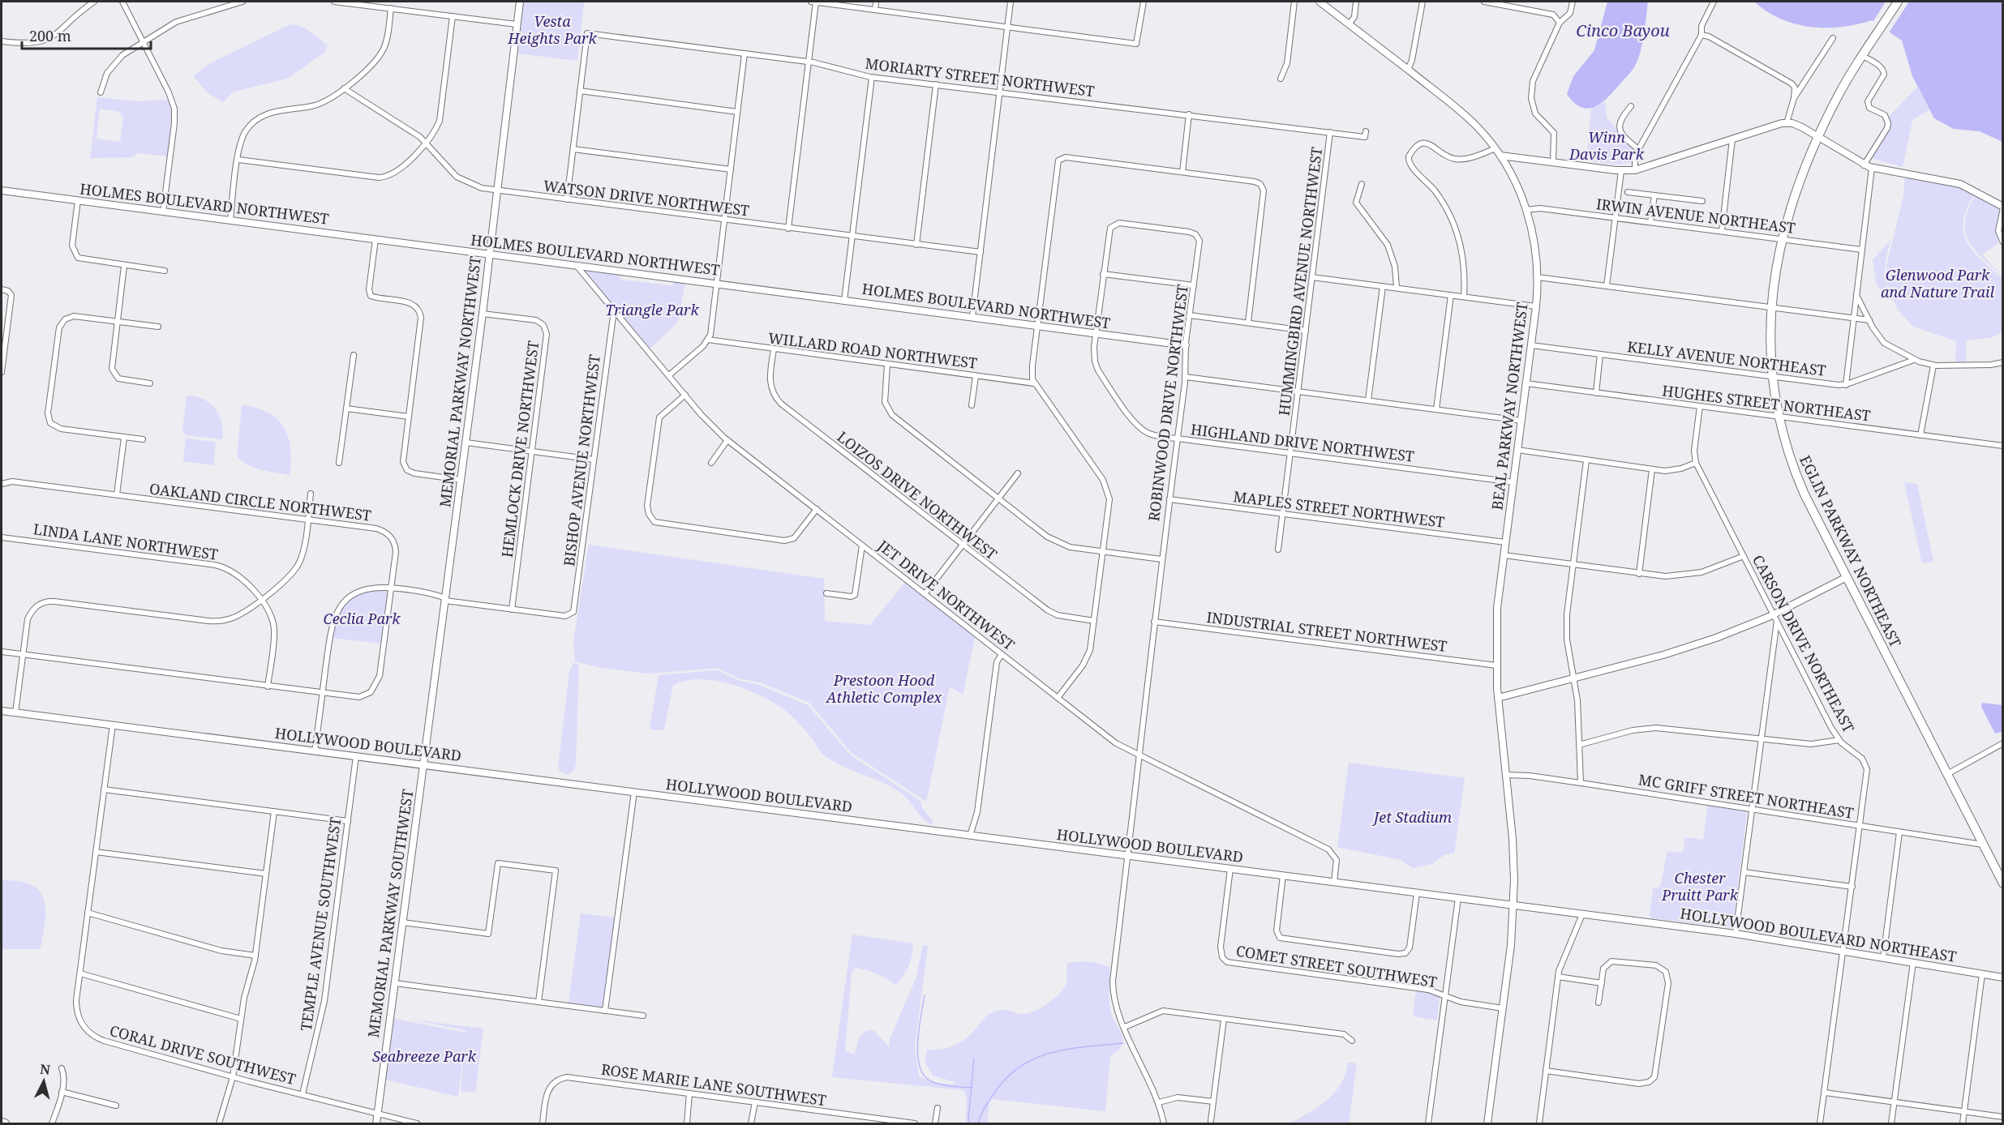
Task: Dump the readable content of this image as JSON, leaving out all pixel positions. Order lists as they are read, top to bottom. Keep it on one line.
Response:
{"streets":{"highway":["EGLIN PARKWAY NORTHEAST"],"street":["MORIARTY STREET NORTHWEST","WATSON DRIVE NORTHWEST","HOLMES BOULEVARD NORTHWEST","IRWIN AVENUE NORTHEAST","HUMMINGBIRD AVENUE NORTHWEST","WILLARD ROAD NORTHWEST","KELLY AVENUE NORTHEAST","MEMORIAL PARKWAY NORTHWEST","ROBINWOOD DRIVE NORTHWEST","HUGHES STREET NORTHEAST","BEAL PARKWAY NORTHWEST","HIGHLAND DRIVE NORTHWEST","HEMLOCK DRIVE NORTHWEST","BISHOP AVENUE NORTHWEST","LOIZOS DRIVE NORTHWEST","OAKLAND CIRCLE NORTHWEST","MAPLES STREET NORTHWEST","LINDA LANE NORTHWEST","JET DRIVE NORTHWEST","INDUSTRIAL STREET NORTHWEST","CARSON DRIVE NORTHEAST","HOLLYWOOD BOULEVARD","MC GRIFF STREET NORTHEAST","MEMORIAL PARKWAY SOUTHWEST","TEMPLE AVENUE SOUTHWEST","HOLLYWOOD BOULEVARD NORTHEAST","COMET STREET SOUTHWEST","CORAL DRIVE SOUTHWEST","ROSE MARIE LANE SOUTHWEST"]},"crossings":[["MORIARTY STREET NORTHWEST","HUMMINGBIRD AVENUE NORTHWEST"],["WATSON DRIVE NORTHWEST","MEMORIAL PARKWAY NORTHWEST"],["HOLMES BOULEVARD NORTHWEST","MEMORIAL PARKWAY NORTHWEST"],["HOLMES BOULEVARD NORTHWEST","ROBINWOOD DRIVE NORTHWEST"],["HOLMES BOULEVARD NORTHWEST","HIGHLAND DRIVE NORTHWEST"],["HOLMES BOULEVARD NORTHWEST","JET DRIVE NORTHWEST"],["IRWIN AVENUE NORTHEAST","BEAL PARKWAY NORTHWEST"],["IRWIN AVENUE NORTHEAST","EGLIN PARKWAY NORTHEAST"],["HUMMINGBIRD AVENUE NORTHWEST","HIGHLAND DRIVE NORTHWEST"],["HUMMINGBIRD AVENUE NORTHWEST","MAPLES STREET NORTHWEST"],["WILLARD ROAD NORTHWEST","LOIZOS DRIVE NORTHWEST"],["KELLY AVENUE NORTHEAST","BEAL PARKWAY NORTHWEST"],["KELLY AVENUE NORTHEAST","EGLIN PARKWAY NORTHEAST"],["MEMORIAL PARKWAY NORTHWEST","HEMLOCK DRIVE NORTHWEST"],["MEMORIAL PARKWAY NORTHWEST","HOLLYWOOD BOULEVARD"],["MEMORIAL PARKWAY NORTHWEST","MEMORIAL PARKWAY SOUTHWEST"],["ROBINWOOD DRIVE NORTHWEST","HIGHLAND DRIVE NORTHWEST"],["ROBINWOOD DRIVE NORTHWEST","MAPLES STREET NORTHWEST"],["ROBINWOOD DRIVE NORTHWEST","JET DRIVE NORTHWEST"],["ROBINWOOD DRIVE NORTHWEST","INDUSTRIAL STREET NORTHWEST"],["ROBINWOOD DRIVE NORTHWEST","HOLLYWOOD BOULEVARD"],["HUGHES STREET NORTHEAST","BEAL PARKWAY NORTHWEST"],["HUGHES STREET NORTHEAST","EGLIN PARKWAY NORTHEAST"],["HUGHES STREET NORTHEAST","CARSON DRIVE NORTHEAST"],["BEAL PARKWAY NORTHWEST","HIGHLAND DRIVE NORTHWEST"],["BEAL PARKWAY NORTHWEST","MAPLES STREET NORTHWEST"],["BEAL PARKWAY NORTHWEST","INDUSTRIAL STREET NORTHWEST"],["BEAL PARKWAY NORTHWEST","HOLLYWOOD BOULEVARD"],["BEAL PARKWAY NORTHWEST","MC GRIFF STREET NORTHEAST"],["BEAL PARKWAY NORTHWEST","HOLLYWOOD BOULEVARD NORTHEAST"],["BEAL PARKWAY NORTHWEST","COMET STREET SOUTHWEST"],["HEMLOCK DRIVE NORTHWEST","BISHOP AVENUE NORTHWEST"],["BISHOP AVENUE NORTHWEST","JET DRIVE NORTHWEST"],["OAKLAND CIRCLE NORTHWEST","LINDA LANE NORTHWEST"],["EGLIN PARKWAY NORTHEAST","MC GRIFF STREET NORTHEAST"],["JET DRIVE NORTHWEST","HOLLYWOOD BOULEVARD"],["CARSON DRIVE NORTHEAST","MC GRIFF STREET NORTHEAST"],["CARSON DRIVE NORTHEAST","HOLLYWOOD BOULEVARD NORTHEAST"],["HOLLYWOOD BOULEVARD","MEMORIAL PARKWAY SOUTHWEST"],["HOLLYWOOD BOULEVARD","TEMPLE AVENUE SOUTHWEST"],["HOLLYWOOD BOULEVARD","HOLLYWOOD BOULEVARD NORTHEAST"],["HOLLYWOOD BOULEVARD","COMET STREET SOUTHWEST"],["HOLLYWOOD BOULEVARD","CORAL DRIVE SOUTHWEST"],["MEMORIAL PARKWAY SOUTHWEST","CORAL DRIVE SOUTHWEST"],["TEMPLE AVENUE SOUTHWEST","CORAL DRIVE SOUTHWEST"]],"water":["Cinco Bayou"],"parks":["Vesta Heights Park","Winn Davis Park","Glenwood Park and Nature Trail","Triangle Park","Ceclia Park","Prestoon Hood Athletic Complex","Jet Stadium","Chester Pruitt Park","Seabreeze Park"],"scale_bar":"200 m","north":"top"}
